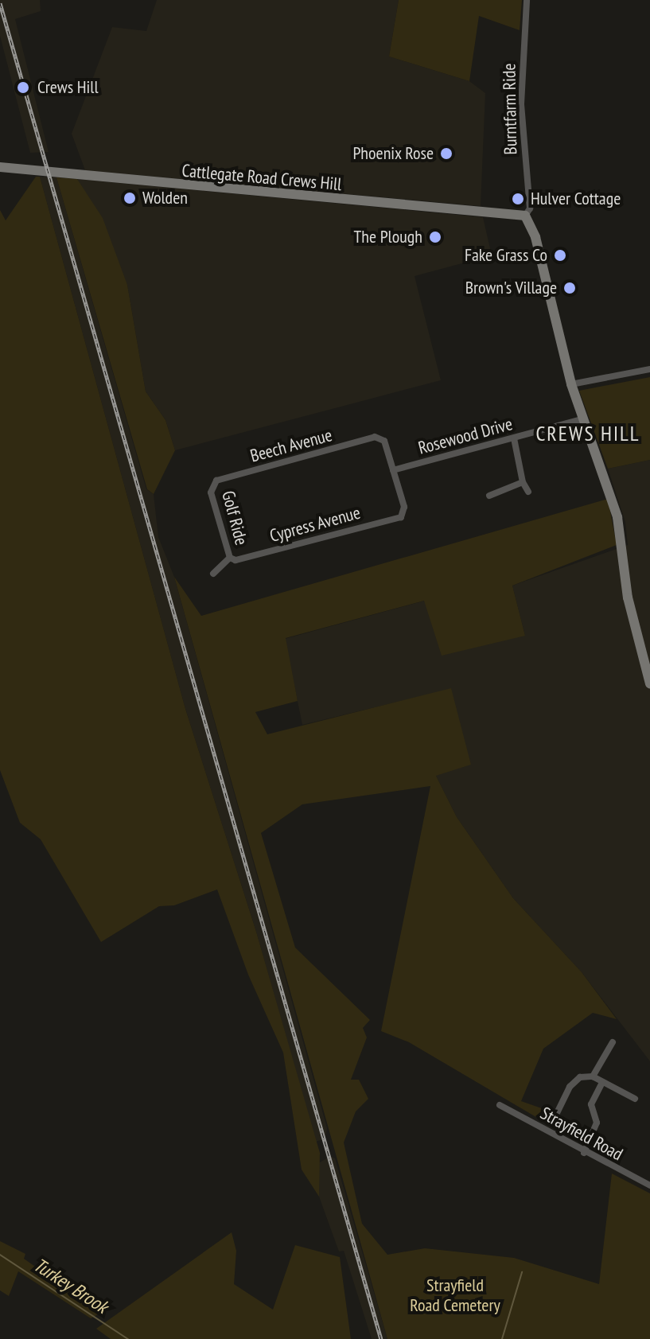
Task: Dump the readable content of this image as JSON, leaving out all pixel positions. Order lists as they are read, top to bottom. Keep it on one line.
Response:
{"streets":{"street":["Burntfarm Ride","Cattlegate Road Crews Hill","Rosewood Drive","Beech Avenue","Golf Ride","Cypress Avenue","Strayfield Road"]},"crossings":[["Burntfarm Ride","Cattlegate Road Crews Hill"],["Rosewood Drive","Beech Avenue"],["Rosewood Drive","Cypress Avenue"],["Beech Avenue","Golf Ride"],["Beech Avenue","Cypress Avenue"],["Golf Ride","Cypress Avenue"]],"districts":["CREWS HILL"],"water":["Turkey Brook"],"parks":["Strayfield Road Cemetery"],"places":["Crews Hill","Phoenix Rose","Wolden","Hulver Cottage","The Plough","Fake Grass Co","Brown's Village"]}
